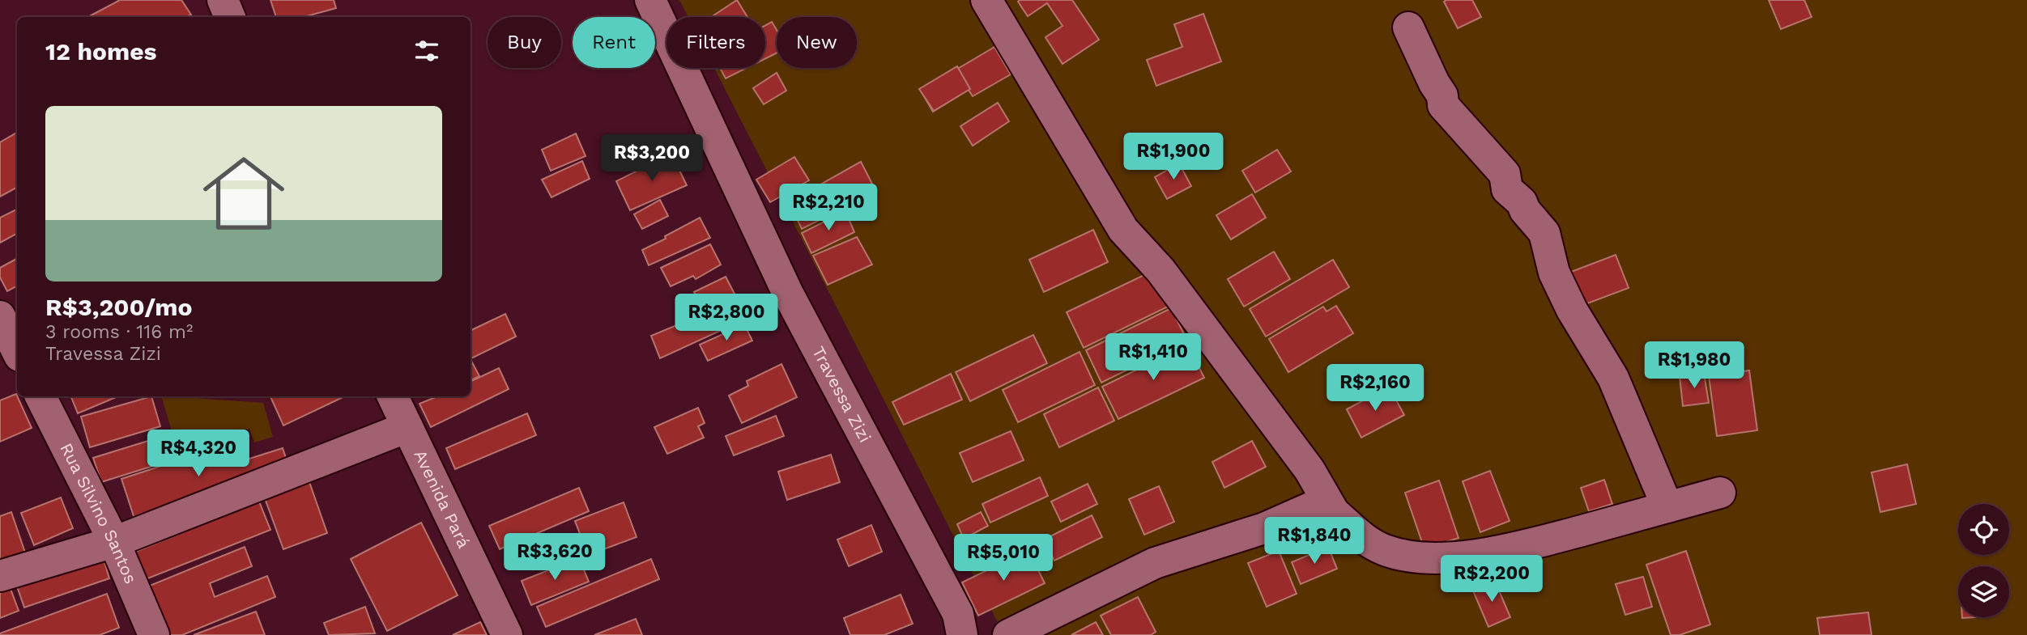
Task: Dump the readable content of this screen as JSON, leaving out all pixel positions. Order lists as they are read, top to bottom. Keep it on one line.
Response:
{"streets":{"street":["Travessa Zizi","Avenida Pará","Rua Silvino Santos"]},"page":{"chip":["Buy","Rent","Filters","New"],"heading":"12 homes","list":[{"name":"R$3,200/mo","note":"3 rooms · 116 m² · Travessa Zizi"}],"price":["R$1,900","R$3,200","R$2,210","R$2,800","R$1,410","R$1,980","R$2,160","R$4,320","R$1,840","R$3,620","R$5,010","R$2,200"]}}
